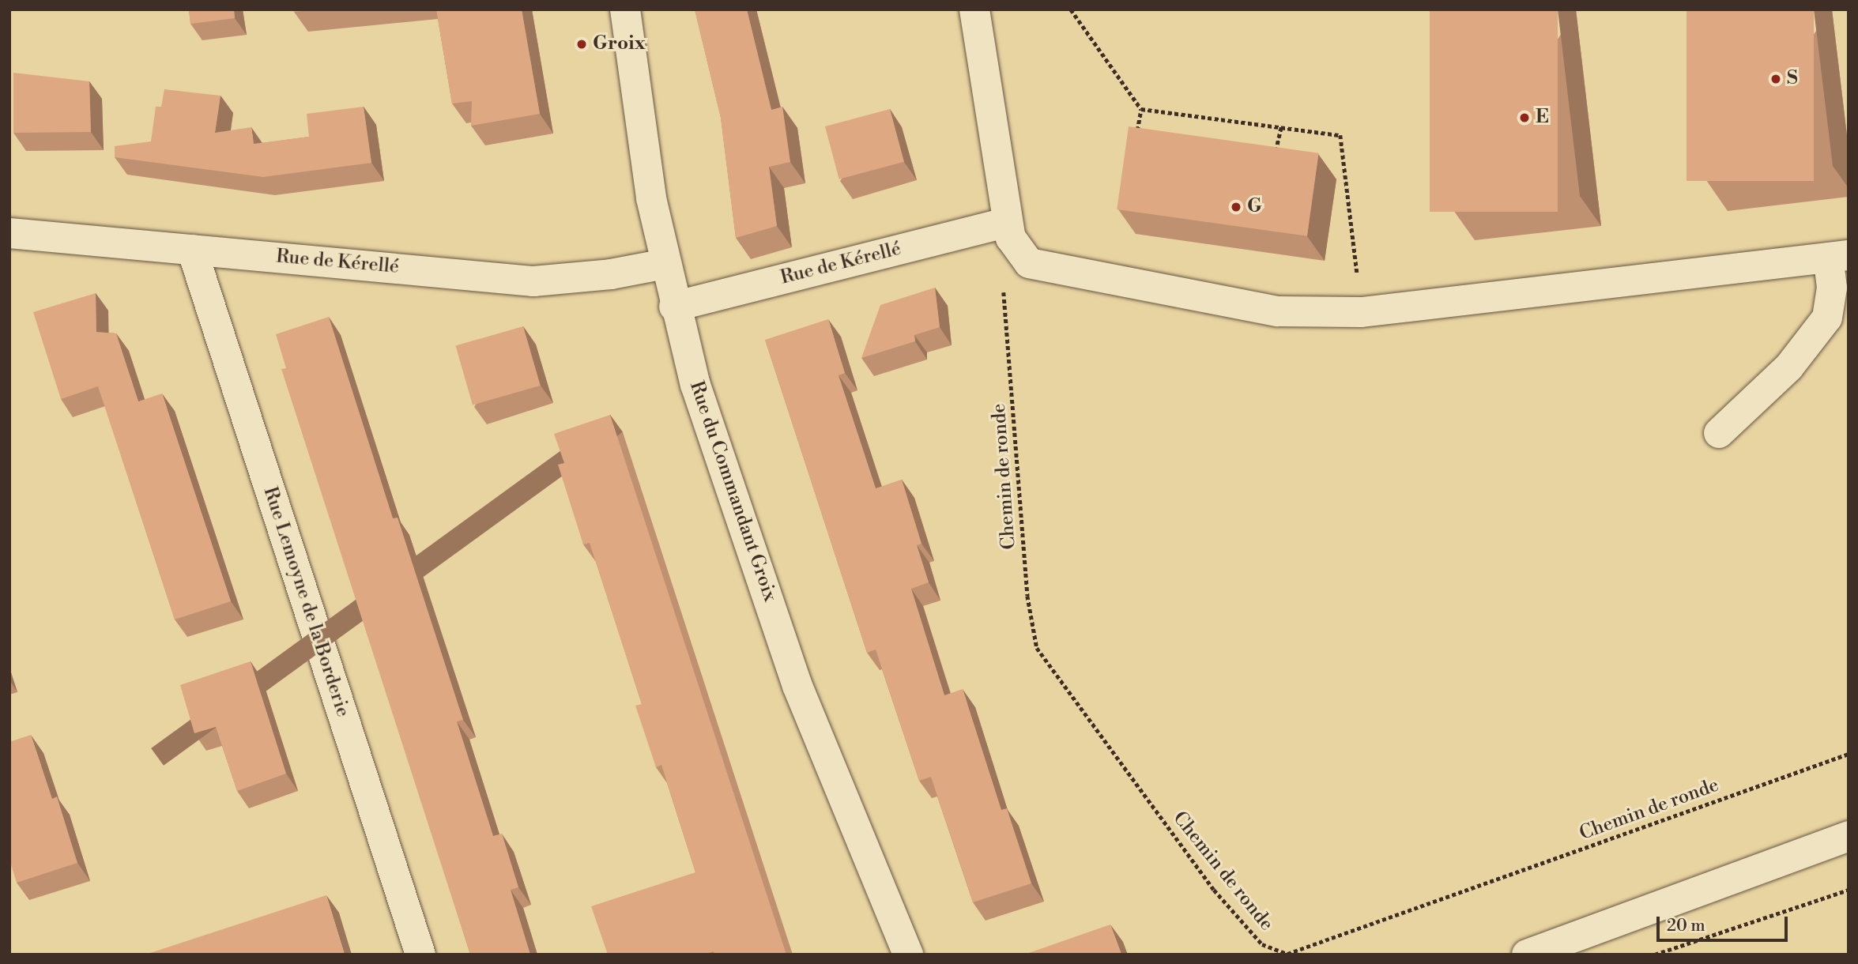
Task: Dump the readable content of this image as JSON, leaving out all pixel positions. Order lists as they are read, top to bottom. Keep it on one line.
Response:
{"streets":{"street":["Rue de Kérellé","Rue du Commandant Groix","Rue Lemoyne de la Borderie"],"path":["Chemin de ronde"]},"crossings":[["Rue de Kérellé","Chemin de ronde"],["Rue de Kérellé","Rue du Commandant Groix"],["Rue de Kérellé","Rue Lemoyne de la Borderie"]],"places":["Groix","S","E","G"],"scale_bar":"20 m"}
